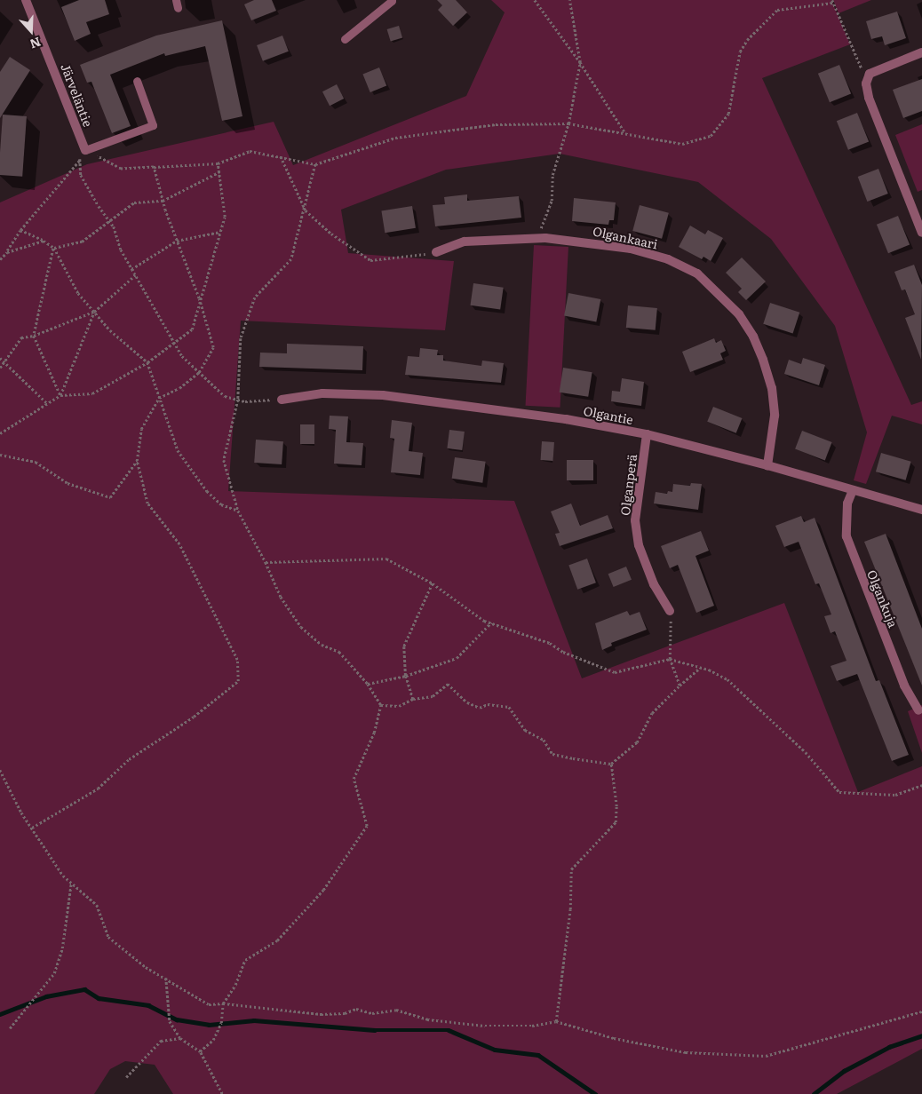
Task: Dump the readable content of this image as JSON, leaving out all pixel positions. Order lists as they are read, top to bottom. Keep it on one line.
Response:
{"streets":{"street":["Järveläntie","Olgankaari","Olgantie","Olganperä","Olgankuja"]},"crossings":[["Olgankaari","Olgantie"],["Olgantie","Olganperä"],["Olgantie","Olgankuja"]],"north":"bottom"}
